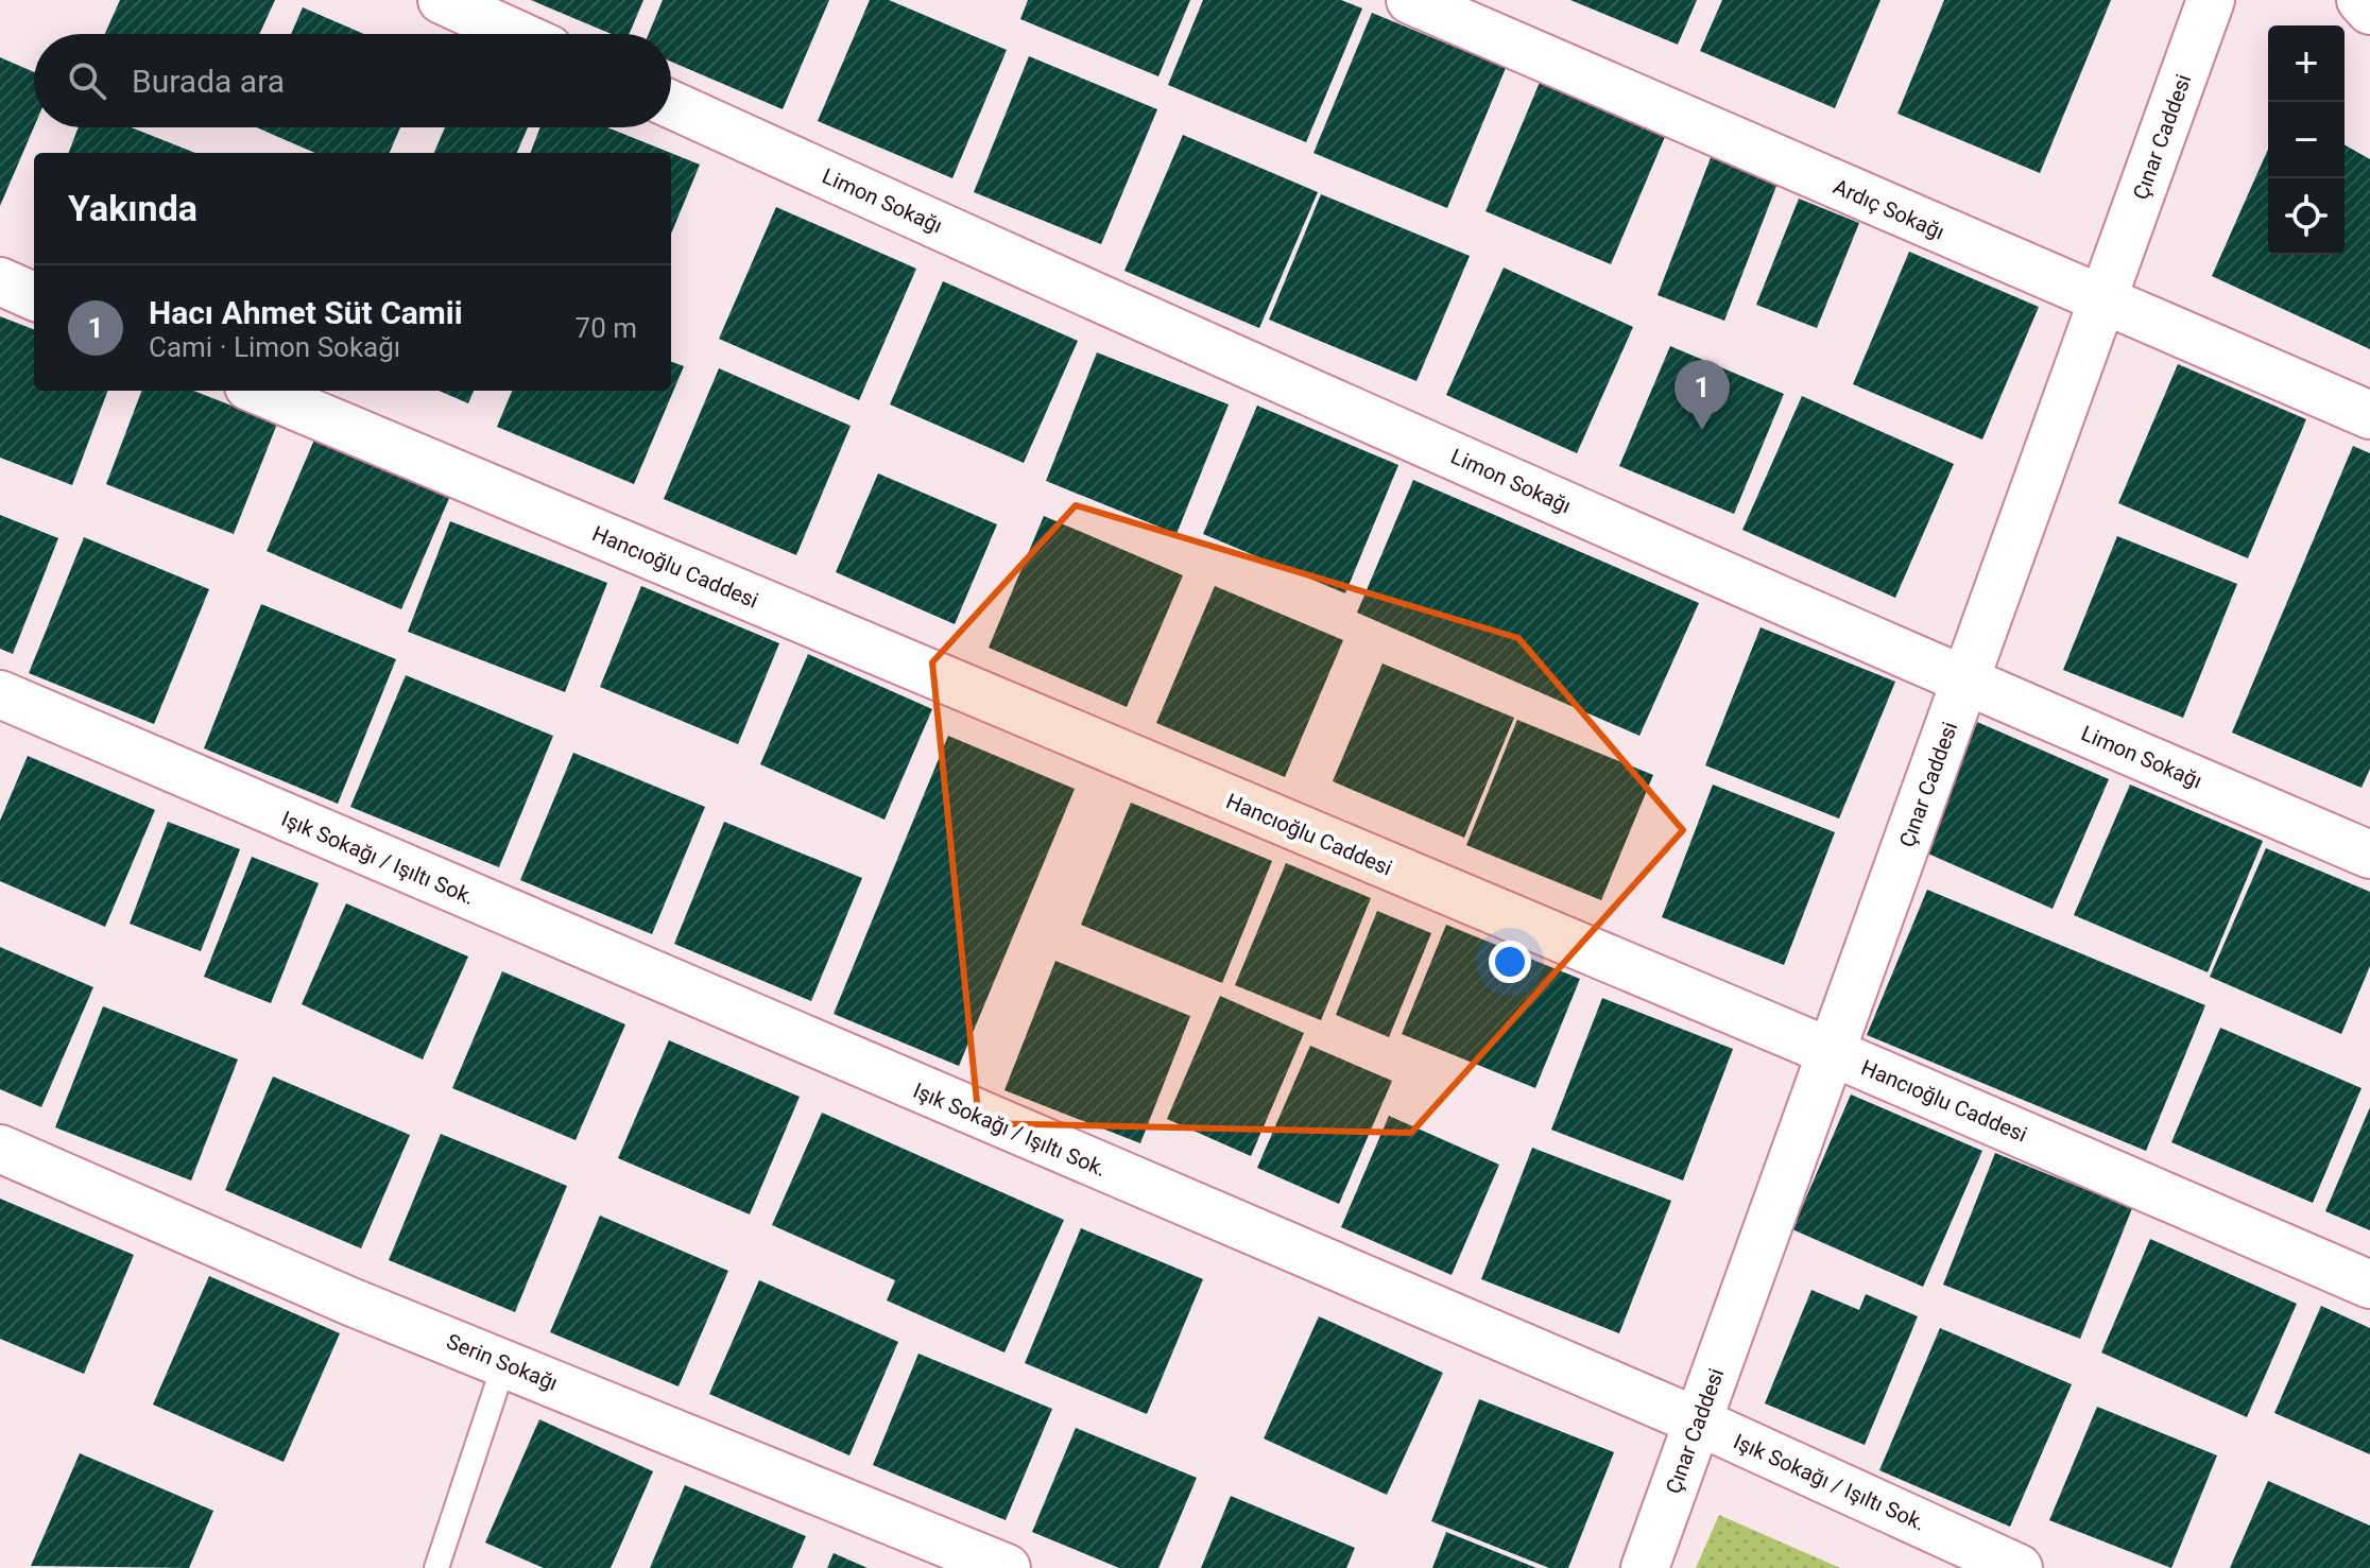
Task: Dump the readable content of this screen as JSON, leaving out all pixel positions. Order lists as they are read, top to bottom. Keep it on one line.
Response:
{"streets":{"street":["Çınar Caddesi","Limon Sokağı","Ardıç Sokağı","Hancıoğlu Caddesi","Işık Sokağı / Işıltı Sok.","Serin Sokağı"]},"crossings":[["Çınar Caddesi","Limon Sokağı"],["Çınar Caddesi","Ardıç Sokağı"],["Çınar Caddesi","Hancıoğlu Caddesi"],["Çınar Caddesi","Işık Sokağı / Işıltı Sok."]],"page":{"map_buttons":["+","−"],"search":"Burada ara","heading":"Yakında","list":[{"mark":"1","name":"Hacı Ahmet Süt Camii","note":"Cami · Limon Sokağı","value":"70 m"}],"pins":"1"}}
